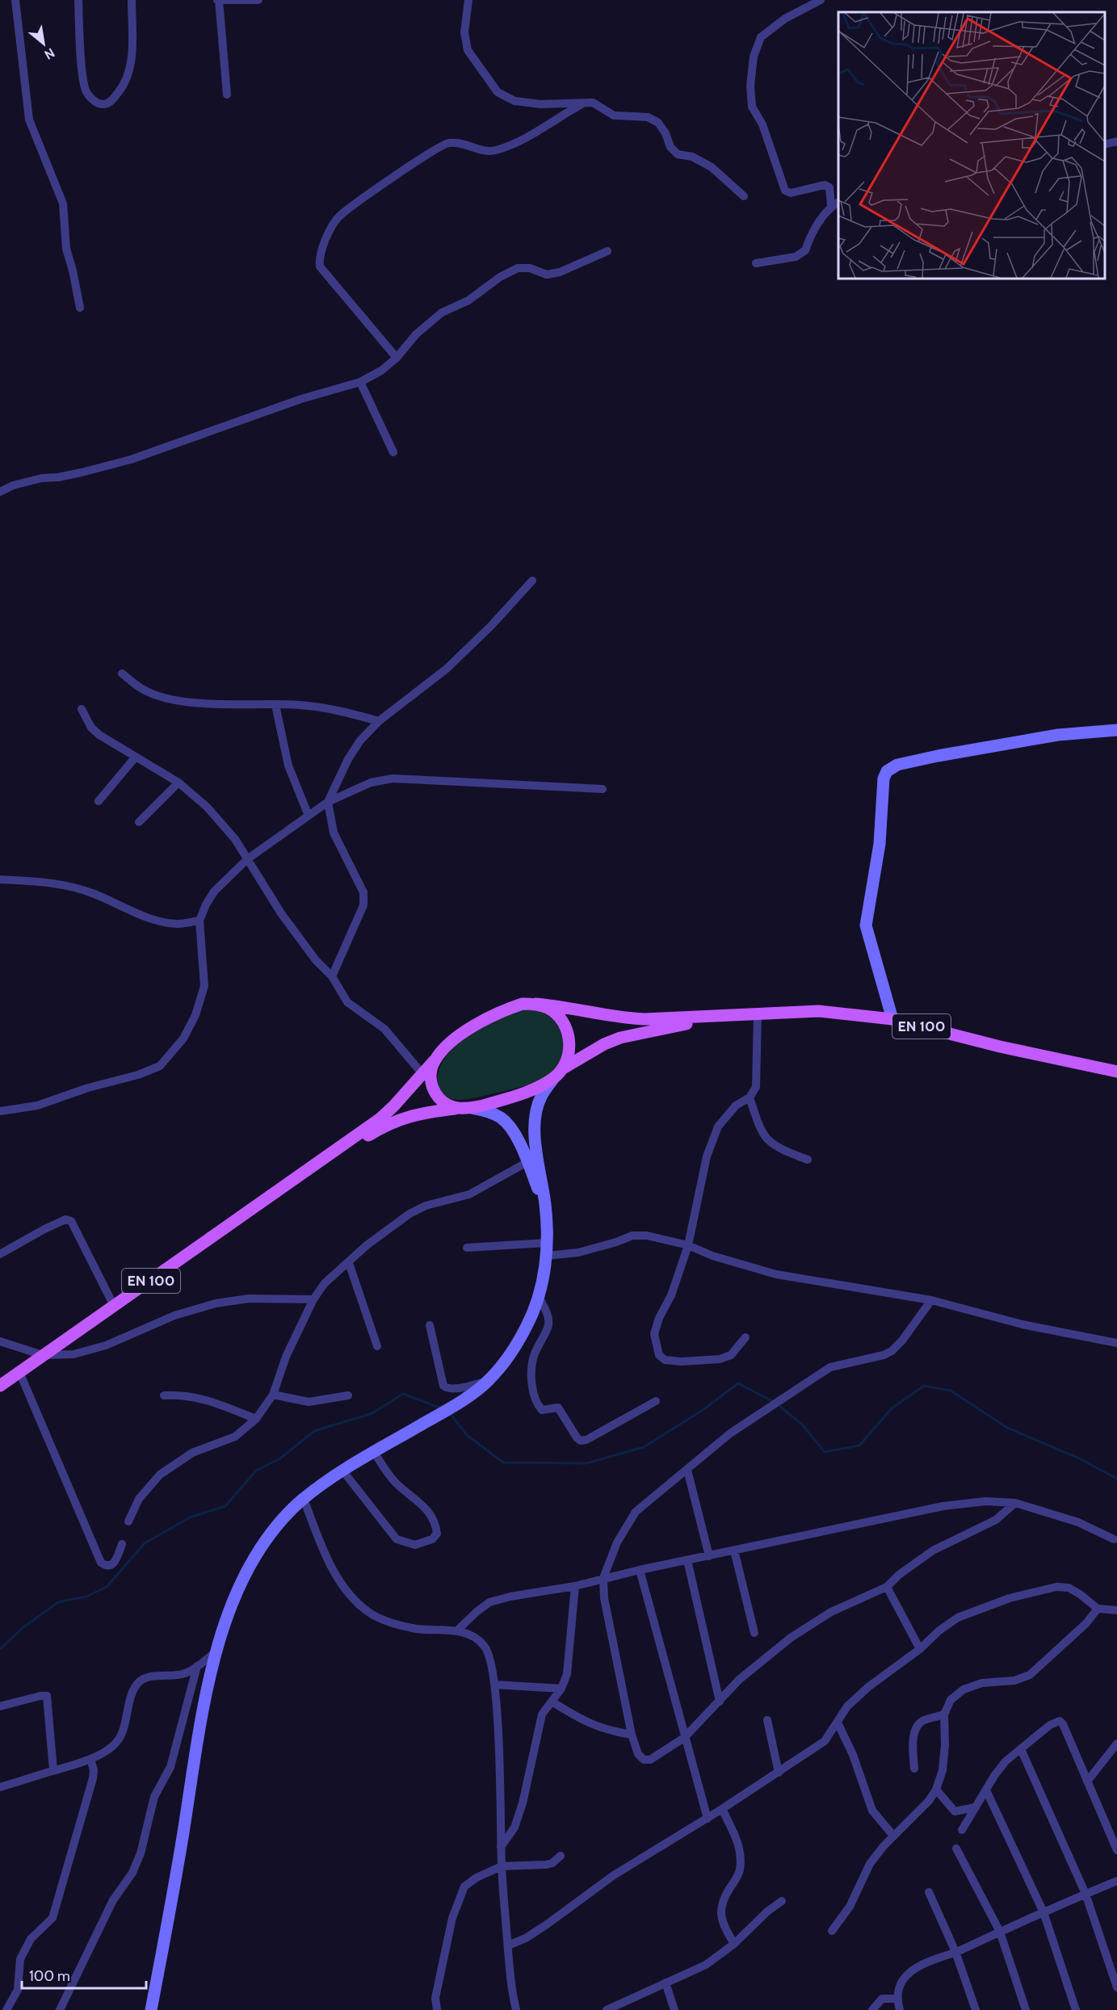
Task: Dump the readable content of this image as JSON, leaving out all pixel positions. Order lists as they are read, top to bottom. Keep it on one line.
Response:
{"streets":{"main road":["EN 100"]},"scale_bar":"100 m","north":"bottom right"}
